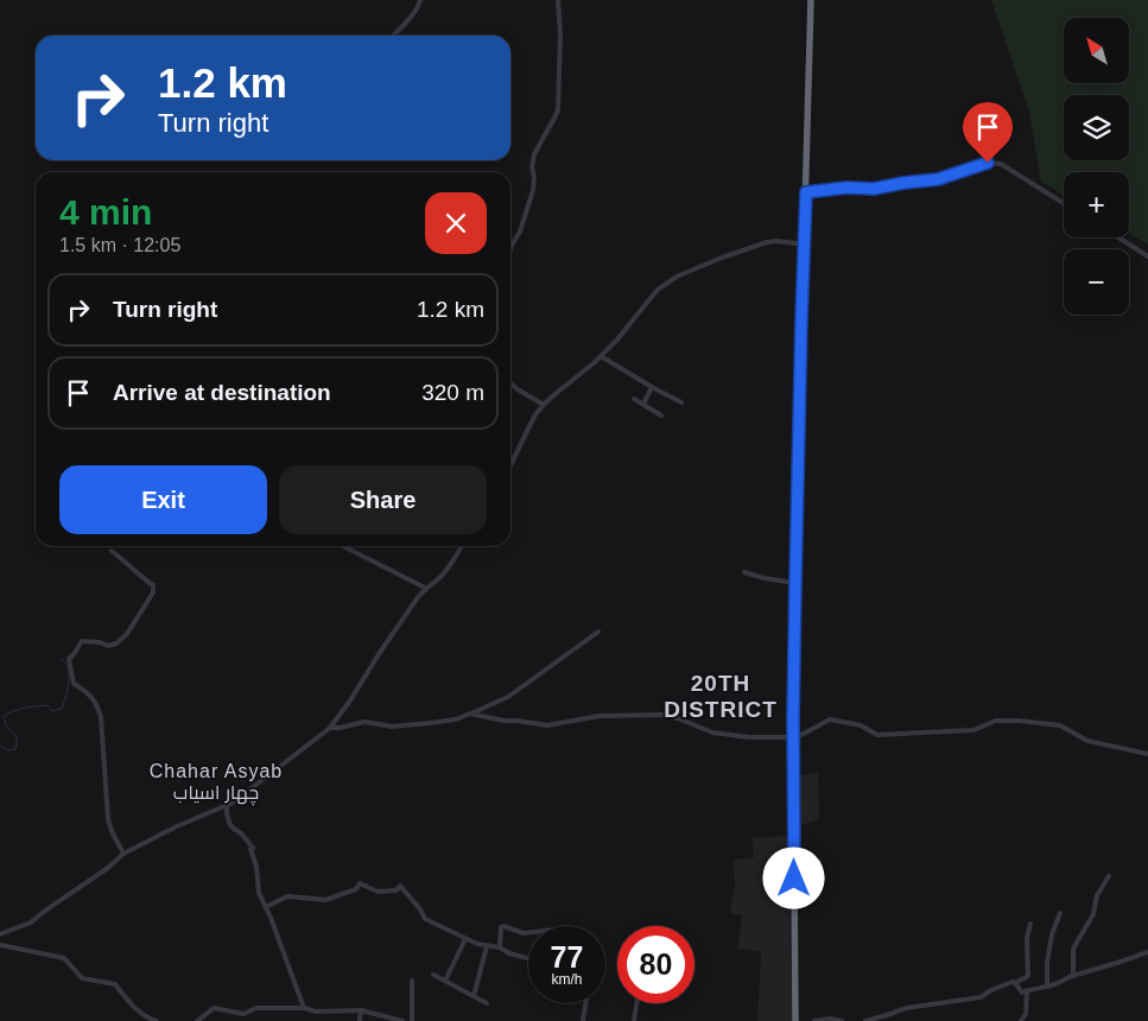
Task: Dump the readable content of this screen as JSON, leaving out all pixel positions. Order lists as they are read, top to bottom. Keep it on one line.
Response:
{"districts":["20TH DISTRICT","Chahar Asyab چهار اسیاب"],"north":"top left","page":{"map_buttons":["+","−"],"turn":["1.2 km","Turn right"],"heading":["4 min","1.5 km · 12:05"],"list":[{"name":"Turn right","value":"1.2 km"},{"name":"Arrive at destination","value":"320 m"}],"buttons":["Exit","Share"],"speed":"77 km/h","limit":"80"}}
